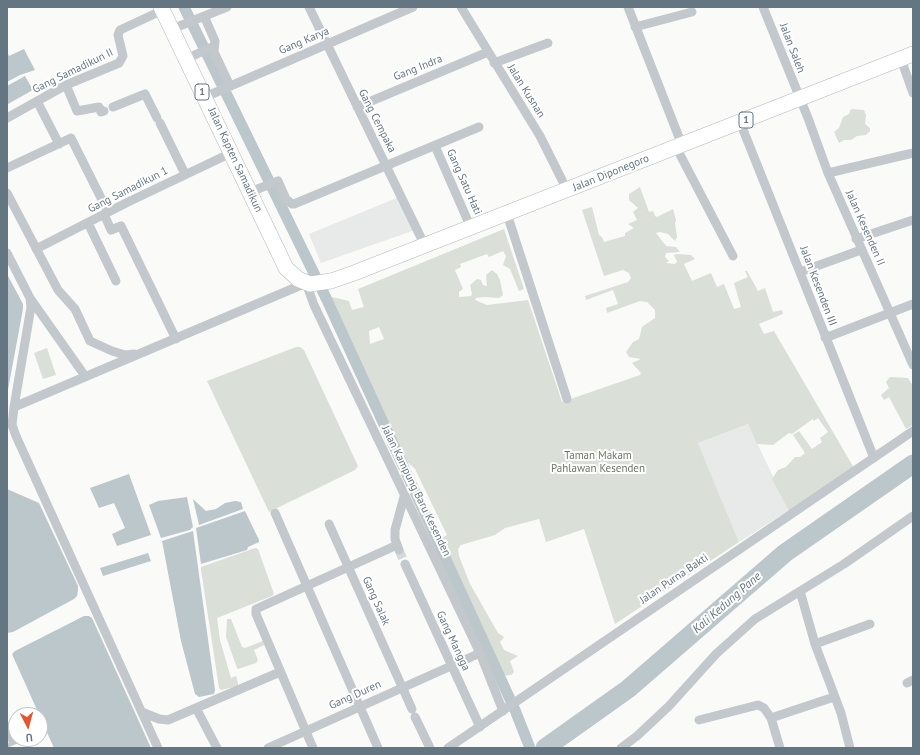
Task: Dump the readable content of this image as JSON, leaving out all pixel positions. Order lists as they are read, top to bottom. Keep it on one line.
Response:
{"streets":{"highway":["1","Jalan Kapten Samadikun","Jalan Diponegoro"],"street":["Gang Karya","Jalan Saleh","Gang Indra","Gang Samadikun II","Jalan Kusnan","Gang Cempaka","Gang Satu Hati","Gang Samadikun 1","Jalan Kesenden II","Jalan Kesenden III","Jalan Kampung Baru Kesenden","Jalan Purna Bakti","Gang Salak","Gang Mangga","Gang Duren"]},"crossings":[["Gang Karya","Gang Cempaka"],["Gang Karya","Jalan Kapten Samadikun"],["Jalan Saleh","Jalan Diponegoro"],["Jalan Saleh","Jalan Kesenden II"],["Gang Indra","Jalan Kusnan"],["Gang Indra","Gang Cempaka"],["Gang Samadikun II","Jalan Kapten Samadikun"],["Jalan Kusnan","Jalan Diponegoro"],["Gang Cempaka","Jalan Diponegoro"],["Jalan Kapten Samadikun","Jalan Diponegoro"],["Jalan Kapten Samadikun","Gang Samadikun 1"],["Jalan Kapten Samadikun","Jalan Kampung Baru Kesenden"],["Jalan Diponegoro","Gang Satu Hati"],["Jalan Diponegoro","Jalan Kesenden II"],["Jalan Diponegoro","Jalan Kesenden III"],["Jalan Diponegoro","Jalan Kampung Baru Kesenden"],["Jalan Kesenden III","Jalan Purna Bakti"],["Jalan Kampung Baru Kesenden","Jalan Purna Bakti"],["Jalan Kampung Baru Kesenden","Gang Duren"],["Jalan Purna Bakti","Gang Mangga"],["Gang Salak","Gang Duren"],["Gang Mangga","Gang Duren"]],"water":["Kali Kedung Pane"],"parks":["Taman Makam Pahlawan Kesenden"],"north":"bottom"}
